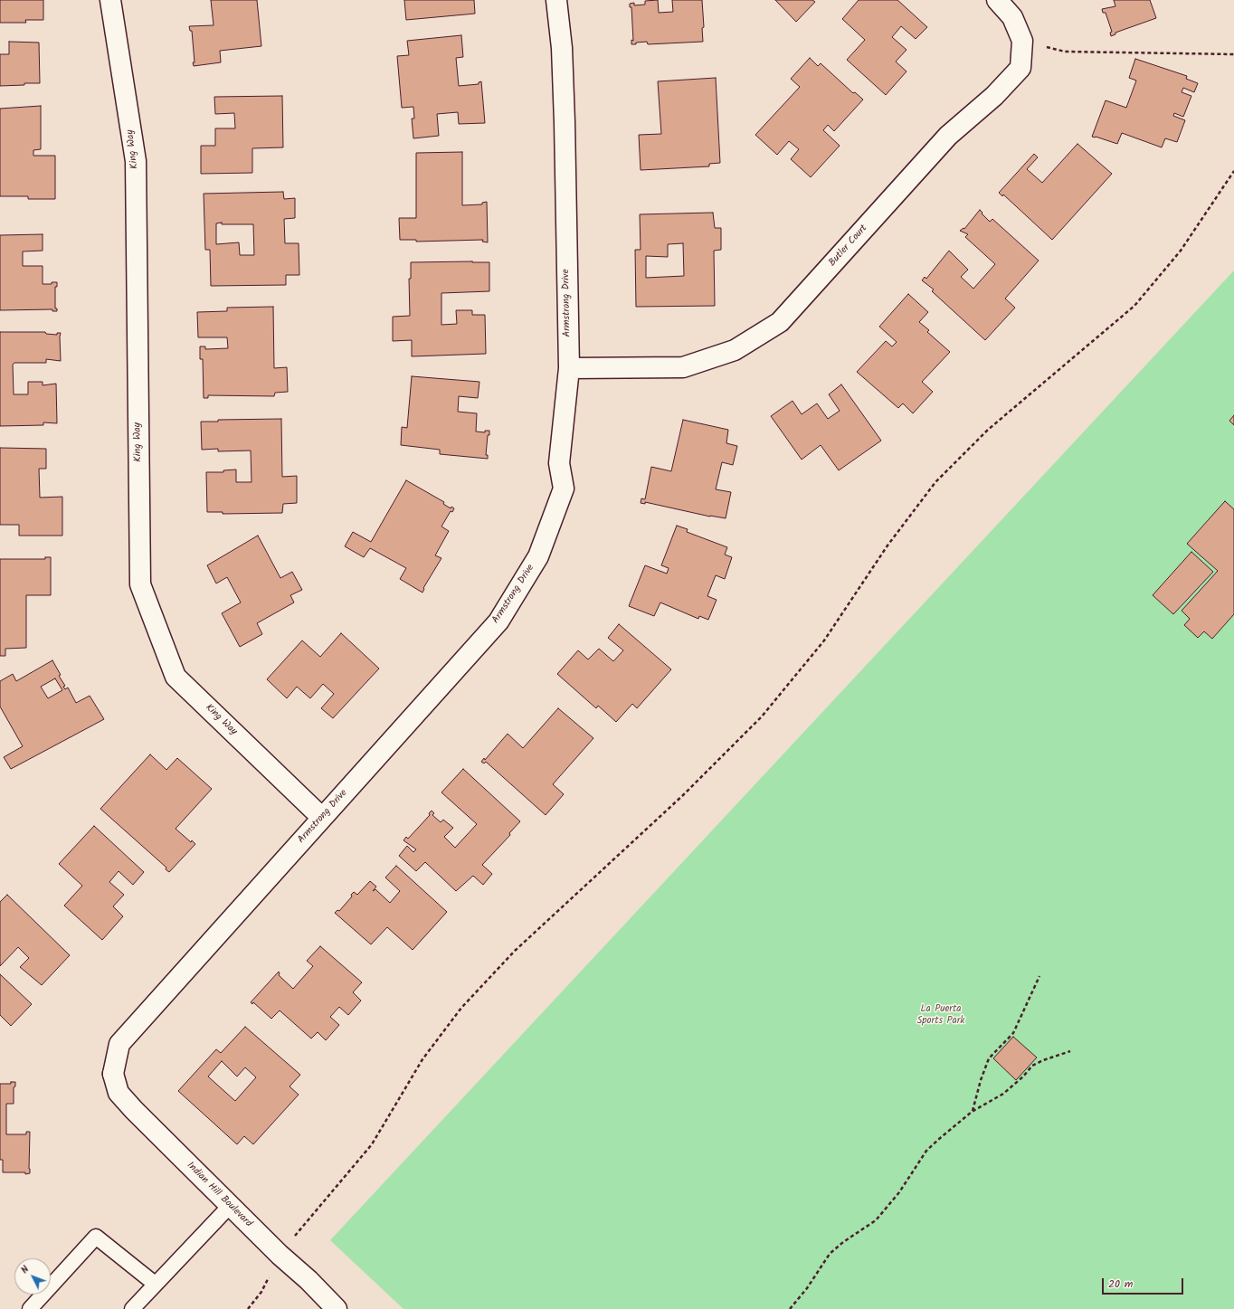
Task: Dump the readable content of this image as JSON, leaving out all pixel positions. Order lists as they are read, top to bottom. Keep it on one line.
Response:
{"streets":{"street":["King Way","Butler Court","Armstrong Drive","Indian Hill Boulevard"]},"crossings":[["King Way","Armstrong Drive"],["Butler Court","Armstrong Drive"],["Armstrong Drive","Indian Hill Boulevard"]],"parks":["La Puerta Sports Park"],"scale_bar":"20 m","north":"top left"}
